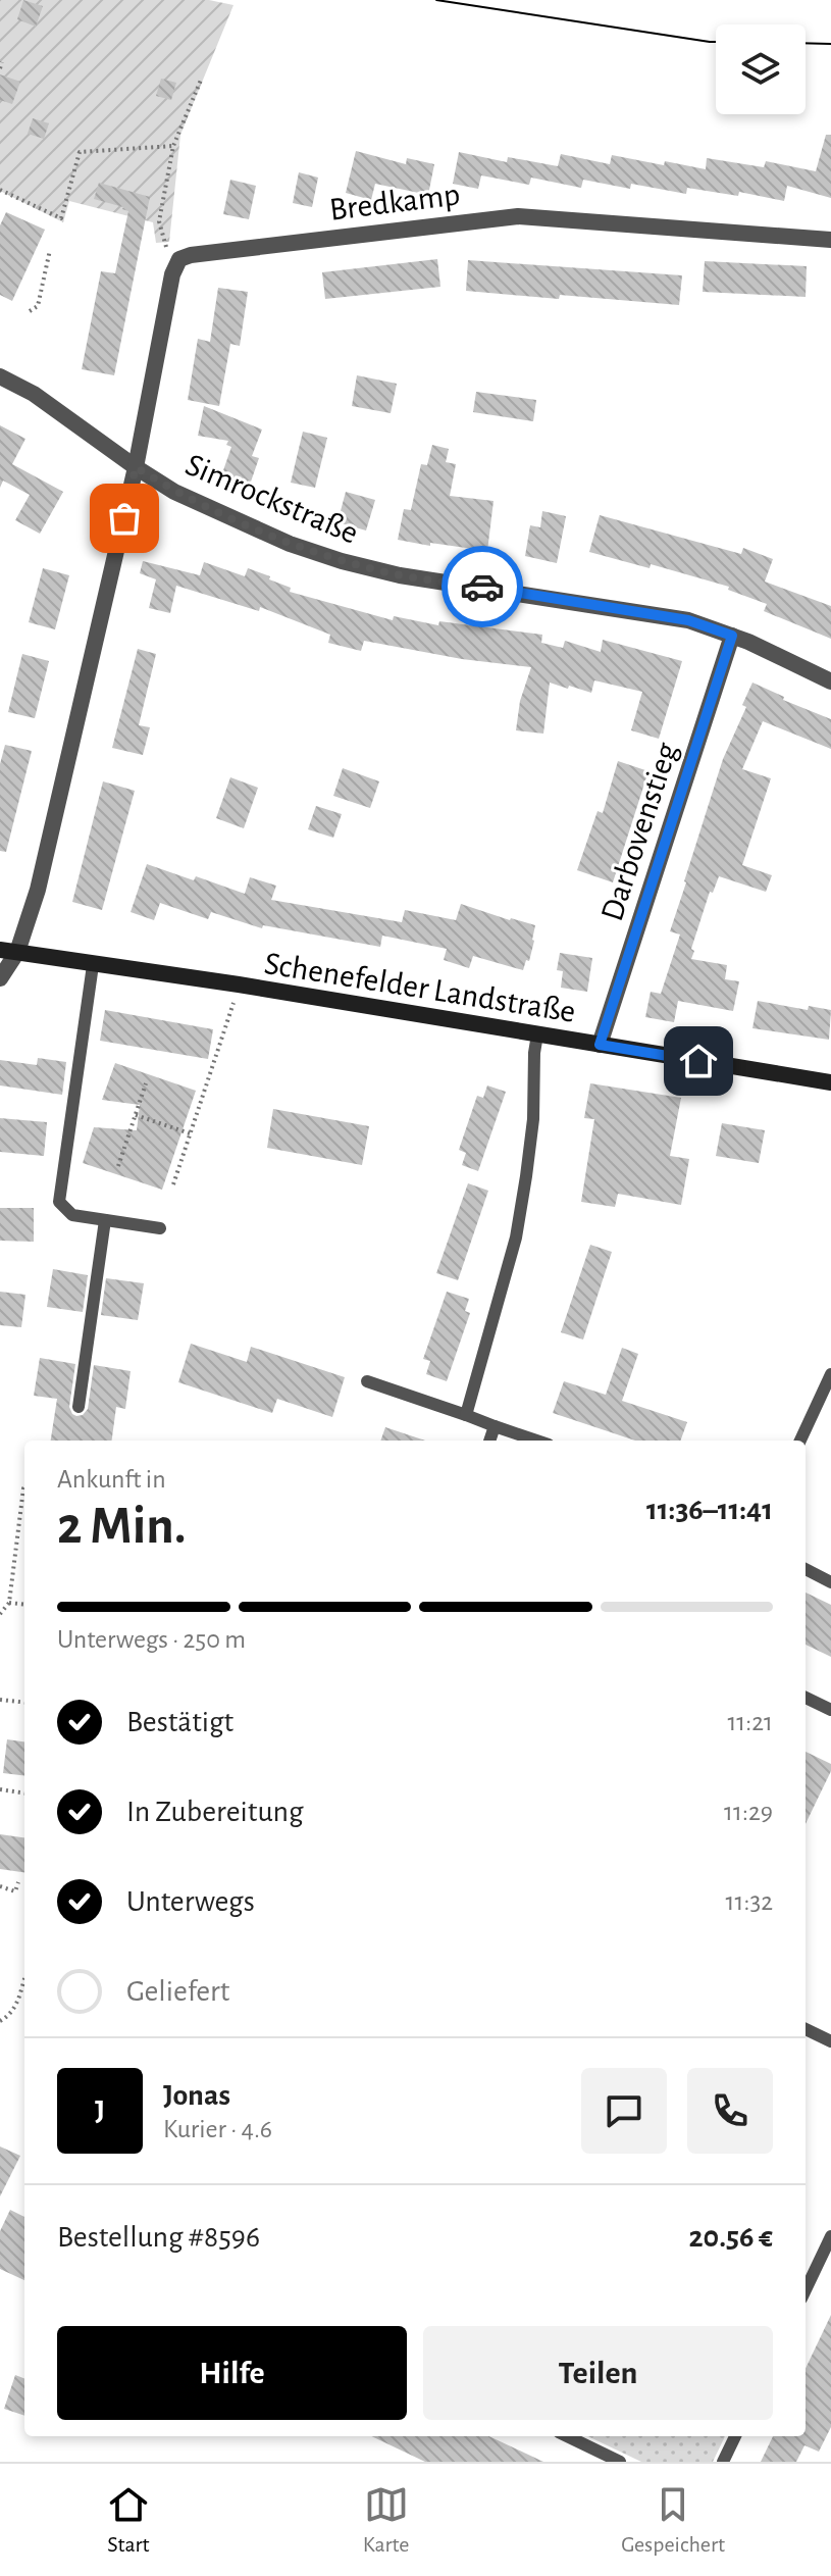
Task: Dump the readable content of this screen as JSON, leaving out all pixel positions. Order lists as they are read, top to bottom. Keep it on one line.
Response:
{"streets":{"street":["Bredkamp","Simrockstraße","Darbovenstieg","Schenefelder Landstraße"]},"crossings":[["Simrockstraße","Darbovenstieg"],["Darbovenstieg","Schenefelder Landstraße"]],"page":{"heading":["2 Min.","Ankunft in","11:36–11:41"],"panel":["Jonas","Kurier · 4.6","Bestellung #8596","20.56 €"],"bar":"Unterwegs · 250 m","list":[["Bestätigt","11:21"],["In Zubereitung","11:29"],["Unterwegs","11:32"],"Geliefert"],"round":"J","buttons":["Hilfe","Teilen"],"tabs":["Start","Karte","Gespeichert"]}}
